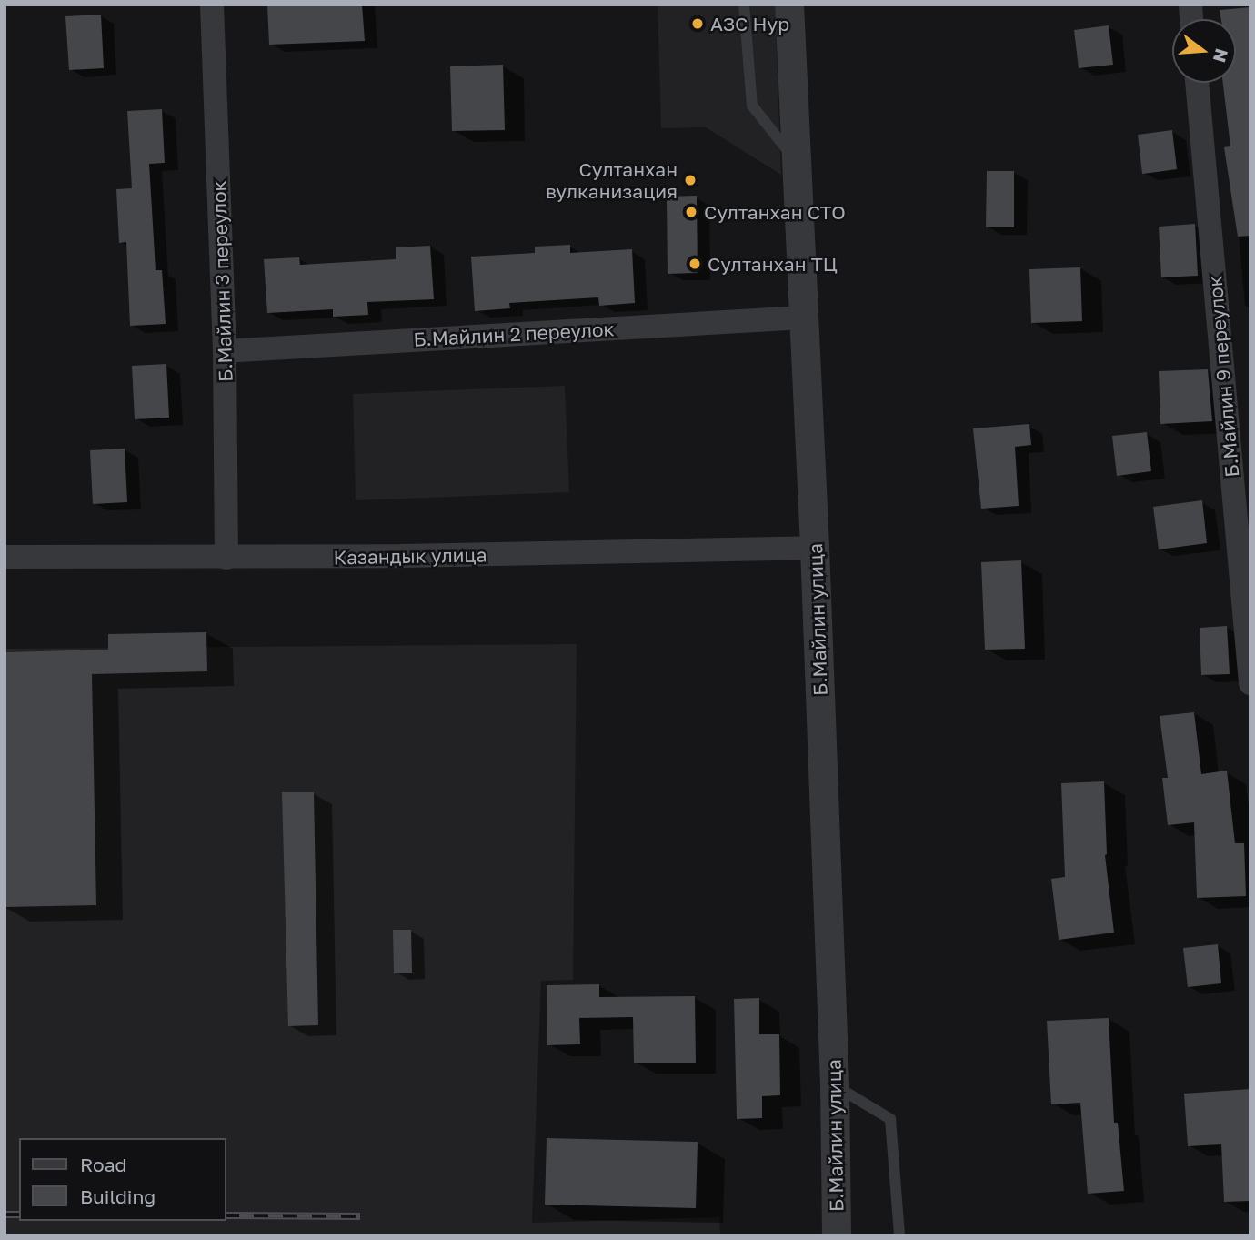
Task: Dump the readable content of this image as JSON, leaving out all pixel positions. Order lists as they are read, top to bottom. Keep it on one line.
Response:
{"streets":{"street":["Б.Майлин 3 переулок","Б.Майлин 2 переулок","Б.Майлин 9 переулок","Казандык улица","Б.Майлин улица"]},"crossings":[["Б.Майлин 3 переулок","Б.Майлин 2 переулок"],["Б.Майлин 3 переулок","Казандык улица"],["Б.Майлин 2 переулок","Б.Майлин улица"],["Казандык улица","Б.Майлин улица"]],"places":["АЗС Нур","Султанхан вулканизация","Султанхан СТО","Султанхан ТЦ"],"legend":["Road","Building"],"north":"right"}
